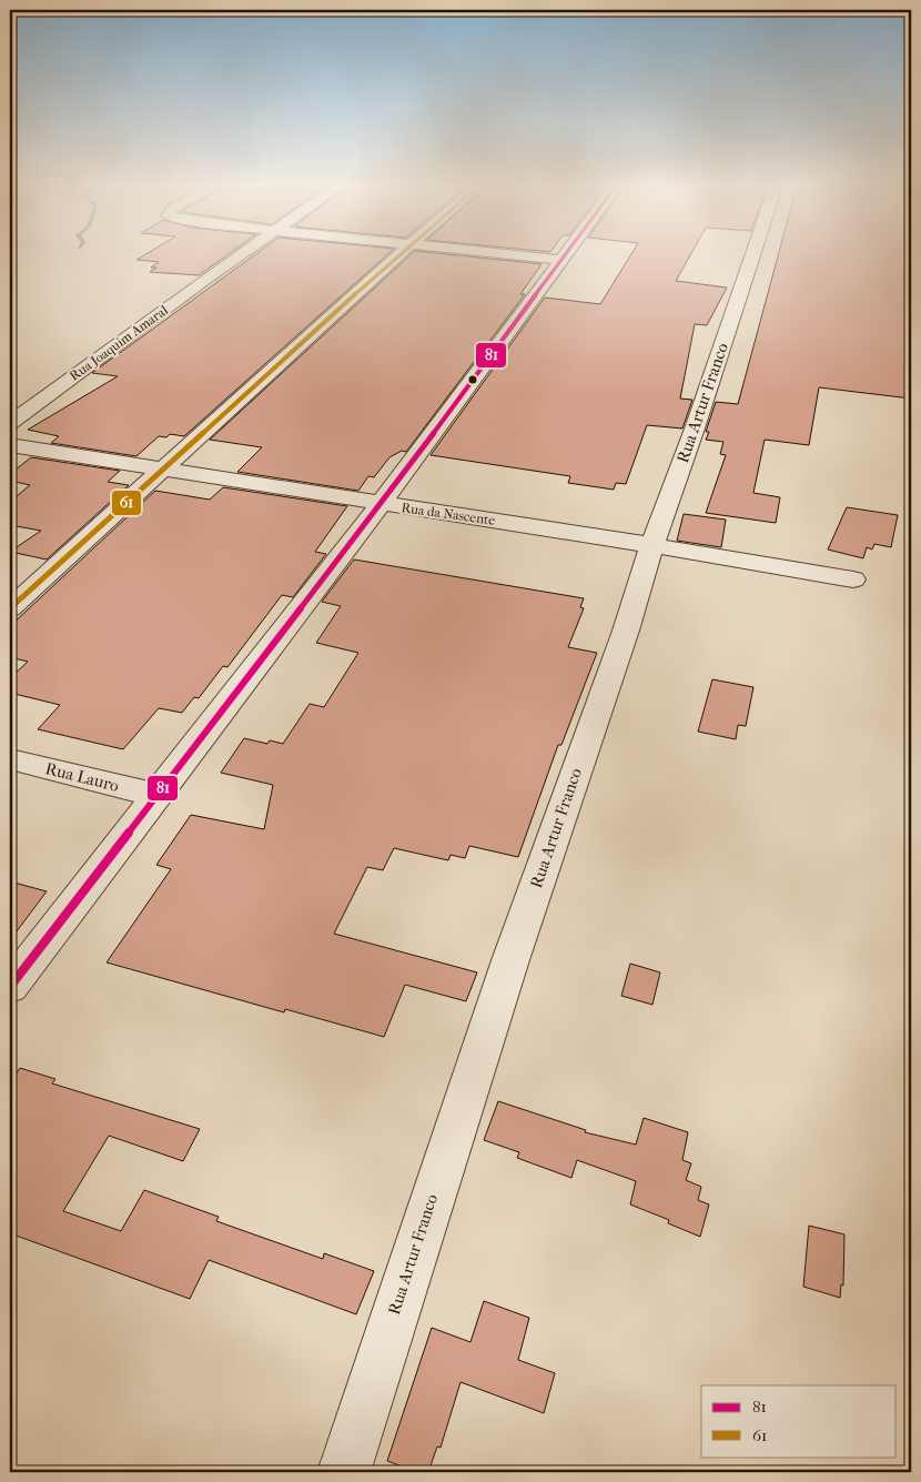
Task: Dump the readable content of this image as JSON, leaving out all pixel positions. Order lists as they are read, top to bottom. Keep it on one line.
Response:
{"streets":{"street":["Rua Joaquim Amaral","Rua Artur Franco","Rua da Nascente","Rua Lauro"]},"crossings":[["Rua Artur Franco","Rua da Nascente"]],"lines":["transit line 81","transit line 61"],"legend":["81","61"]}
